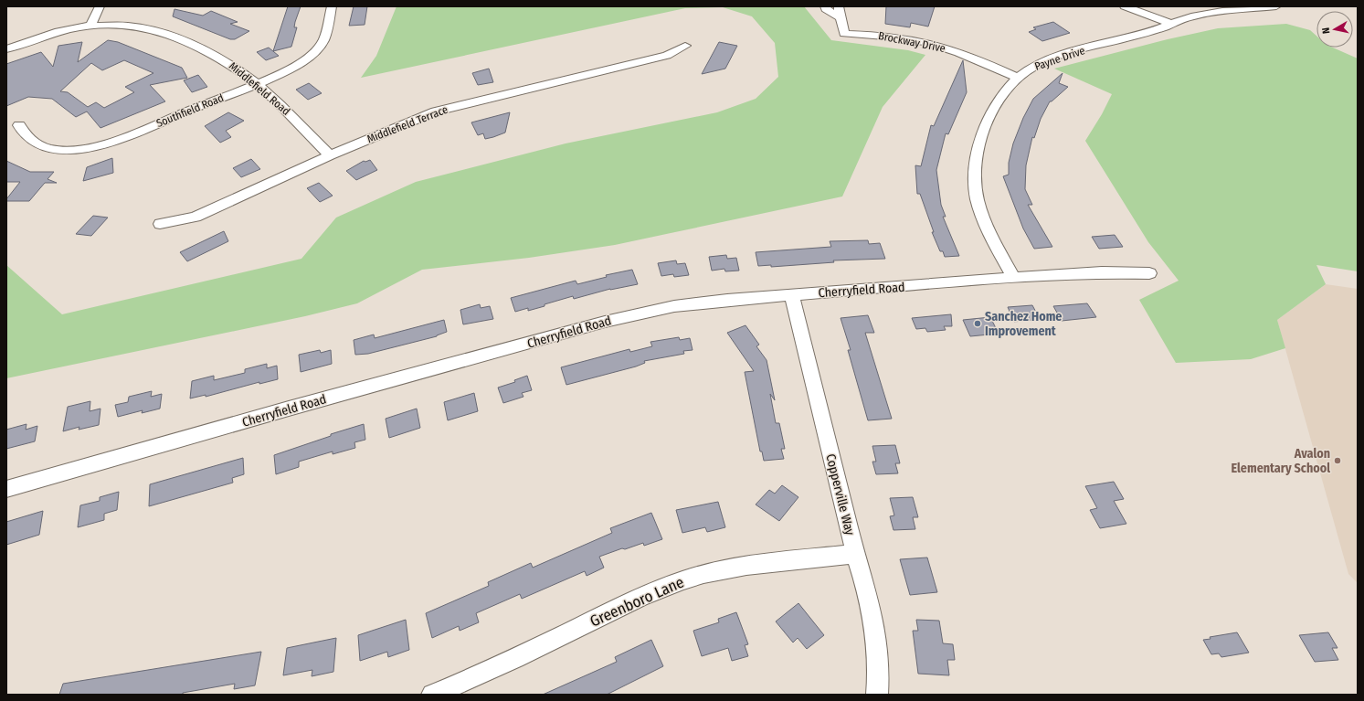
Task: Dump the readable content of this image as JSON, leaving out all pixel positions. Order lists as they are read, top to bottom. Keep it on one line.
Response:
{"streets":{"street":["Brockway Drive","Payne Drive","Middlefield Road","Southfield Road","Middlefield Terrace","Cherryfield Road","Copperville Way","Greenboro Lane"]},"crossings":[["Brockway Drive","Payne Drive"],["Payne Drive","Cherryfield Road"],["Middlefield Road","Southfield Road"],["Middlefield Road","Middlefield Terrace"],["Cherryfield Road","Copperville Way"],["Copperville Way","Greenboro Lane"]],"places":["Sanchez Home Improvement","Avalon Elementary School"],"north":"left"}
